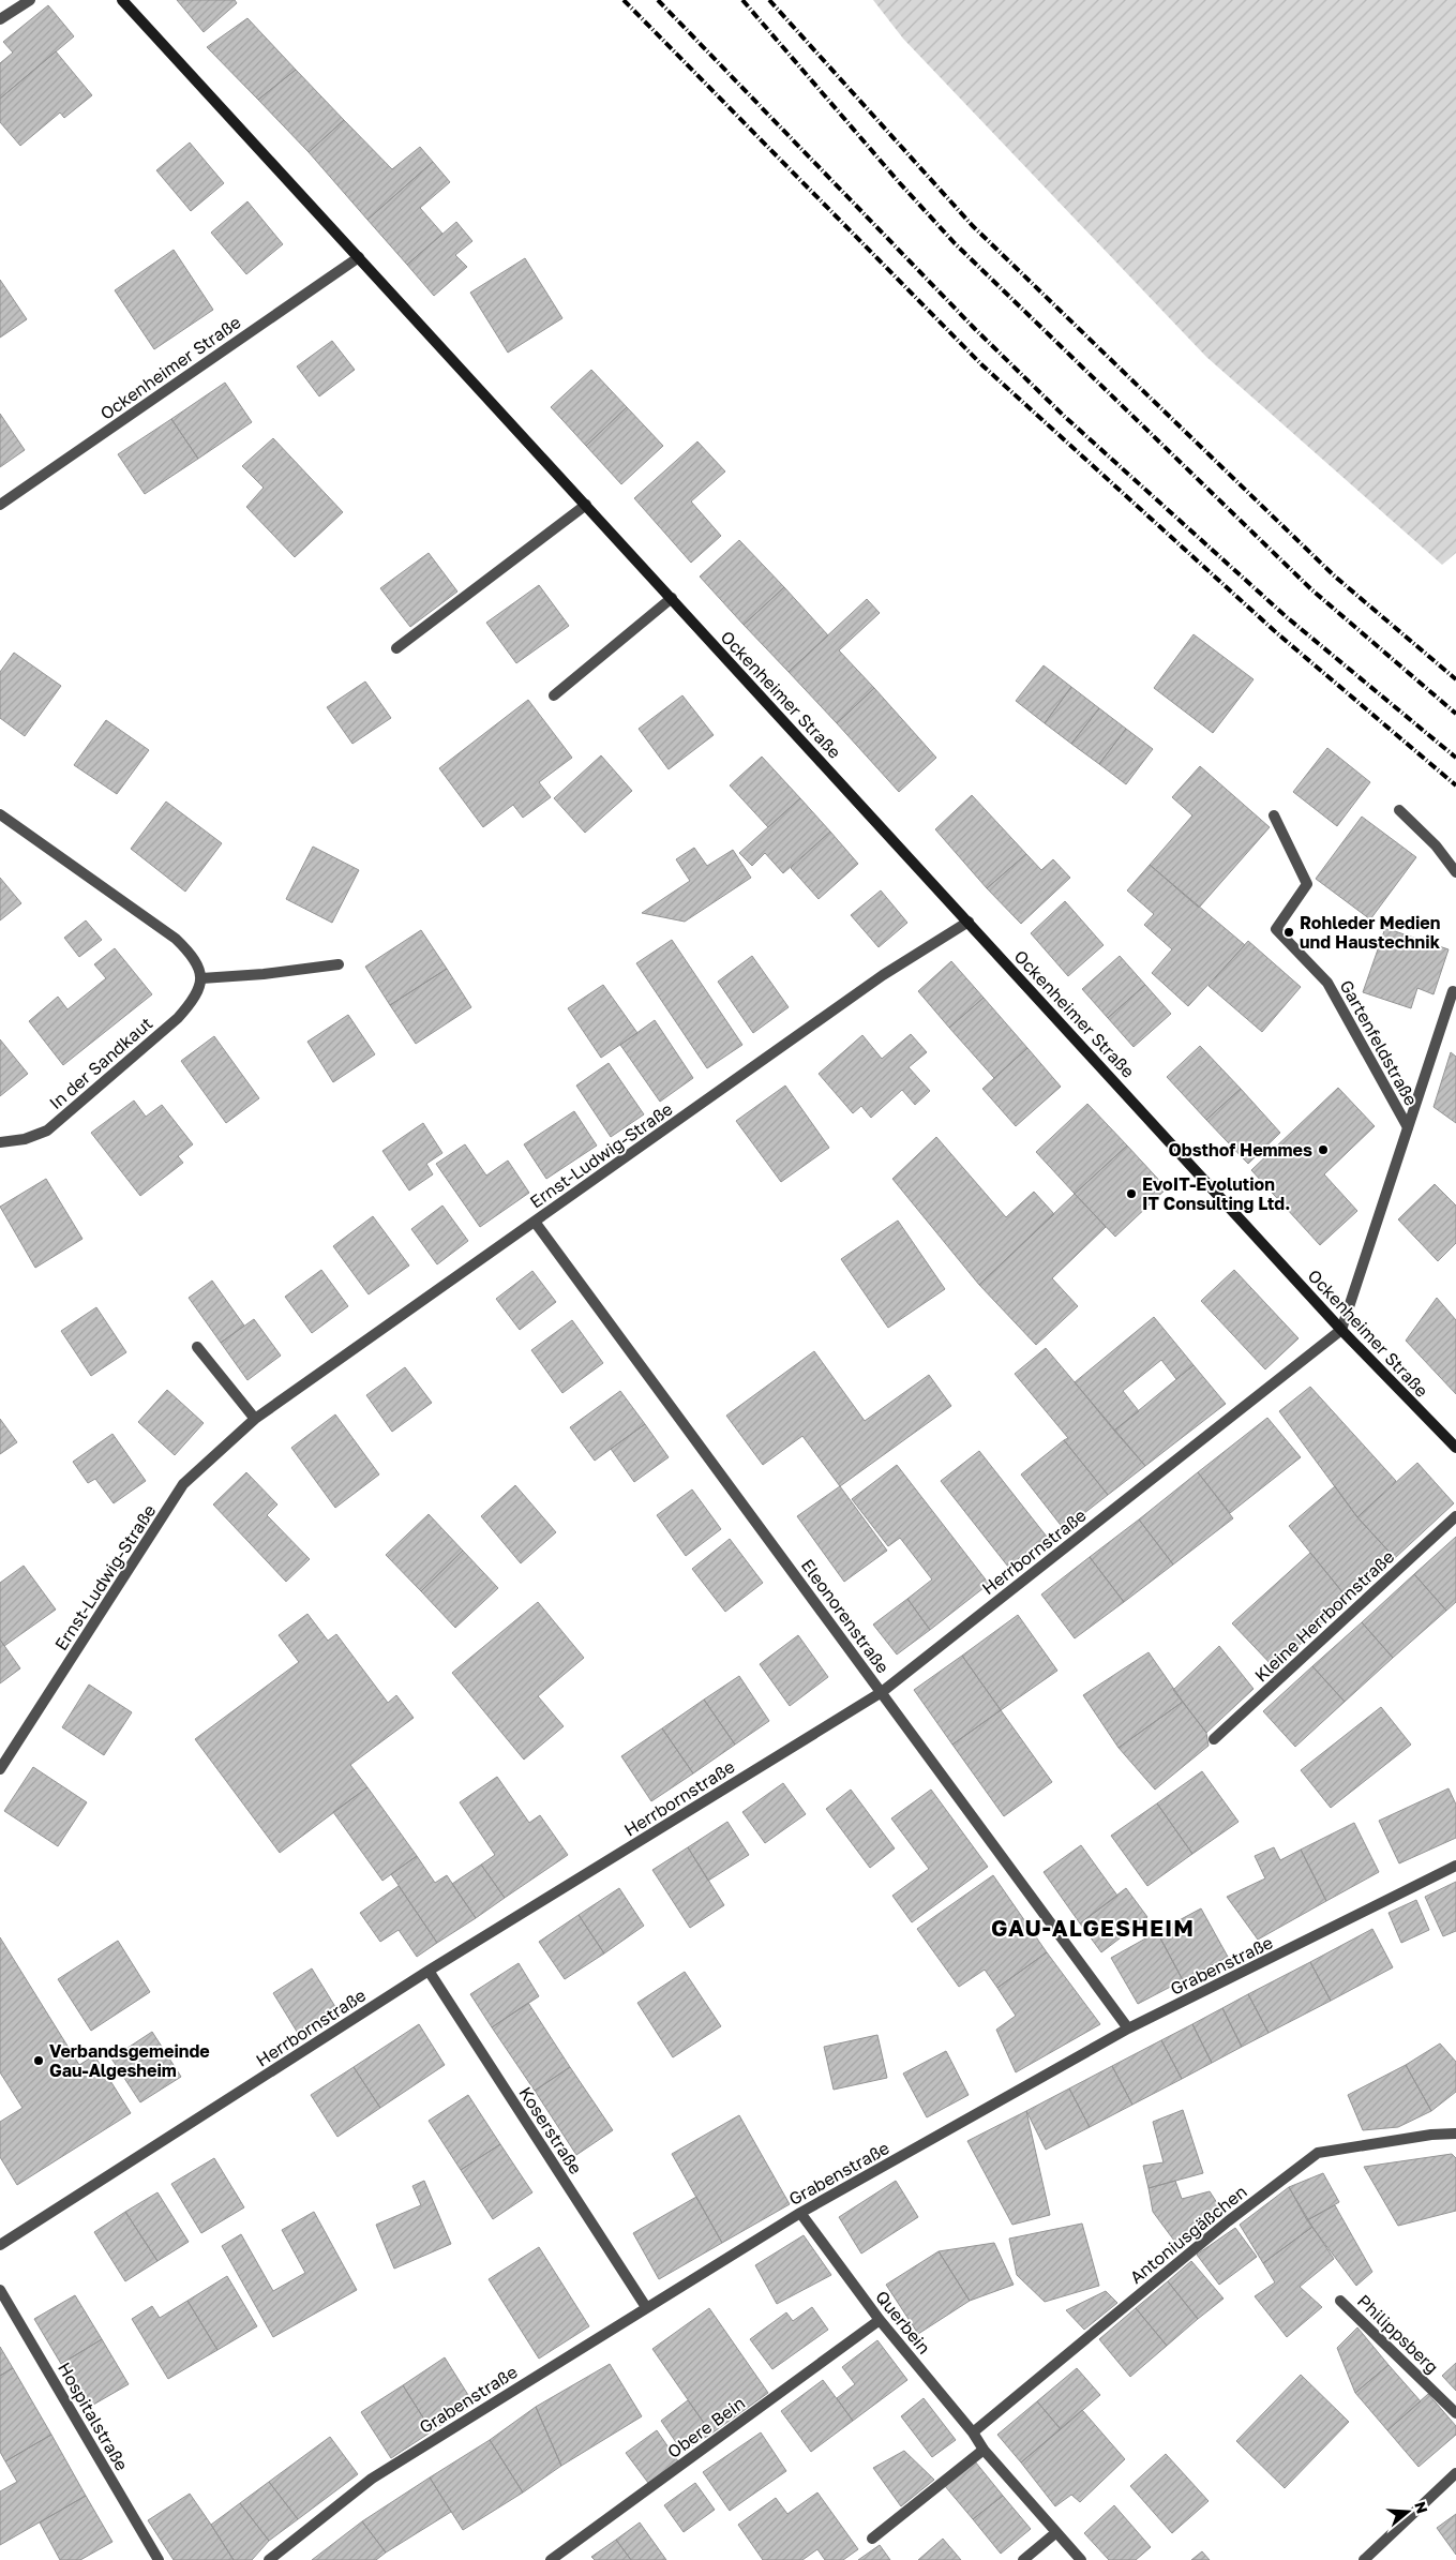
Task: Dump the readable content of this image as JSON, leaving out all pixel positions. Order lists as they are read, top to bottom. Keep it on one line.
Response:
{"streets":{"main road":["Ockenheimer Straße"],"street":["Gartenfeldstraße","In der Sandkaut","Ernst-Ludwig-Straße","Herrbornstraße","Eleonorenstraße","Kleine Herrbornstraße","Grabenstraße","Koserstraße","Antoniusgäßchen","Querbein","Philippsberg","Hospitalstraße","Obere Bein"]},"crossings":[["Ockenheimer Straße","Gartenfeldstraße"],["Ockenheimer Straße","Ernst-Ludwig-Straße"],["Ockenheimer Straße","Herrbornstraße"],["Gartenfeldstraße","Herrbornstraße"],["Ernst-Ludwig-Straße","Eleonorenstraße"],["Herrbornstraße","Eleonorenstraße"],["Herrbornstraße","Koserstraße"],["Eleonorenstraße","Grabenstraße"],["Grabenstraße","Koserstraße"],["Grabenstraße","Querbein"],["Antoniusgäßchen","Querbein"],["Querbein","Obere Bein"]],"districts":["GAU-ALGESHEIM"],"places":["Rohleder Medien und Haustechnik","Obsthof Hemmes","EvoIT-Evolution IT Consulting Ltd.","Verbandsgemeinde Gau-Algesheim"],"north":"right"}
